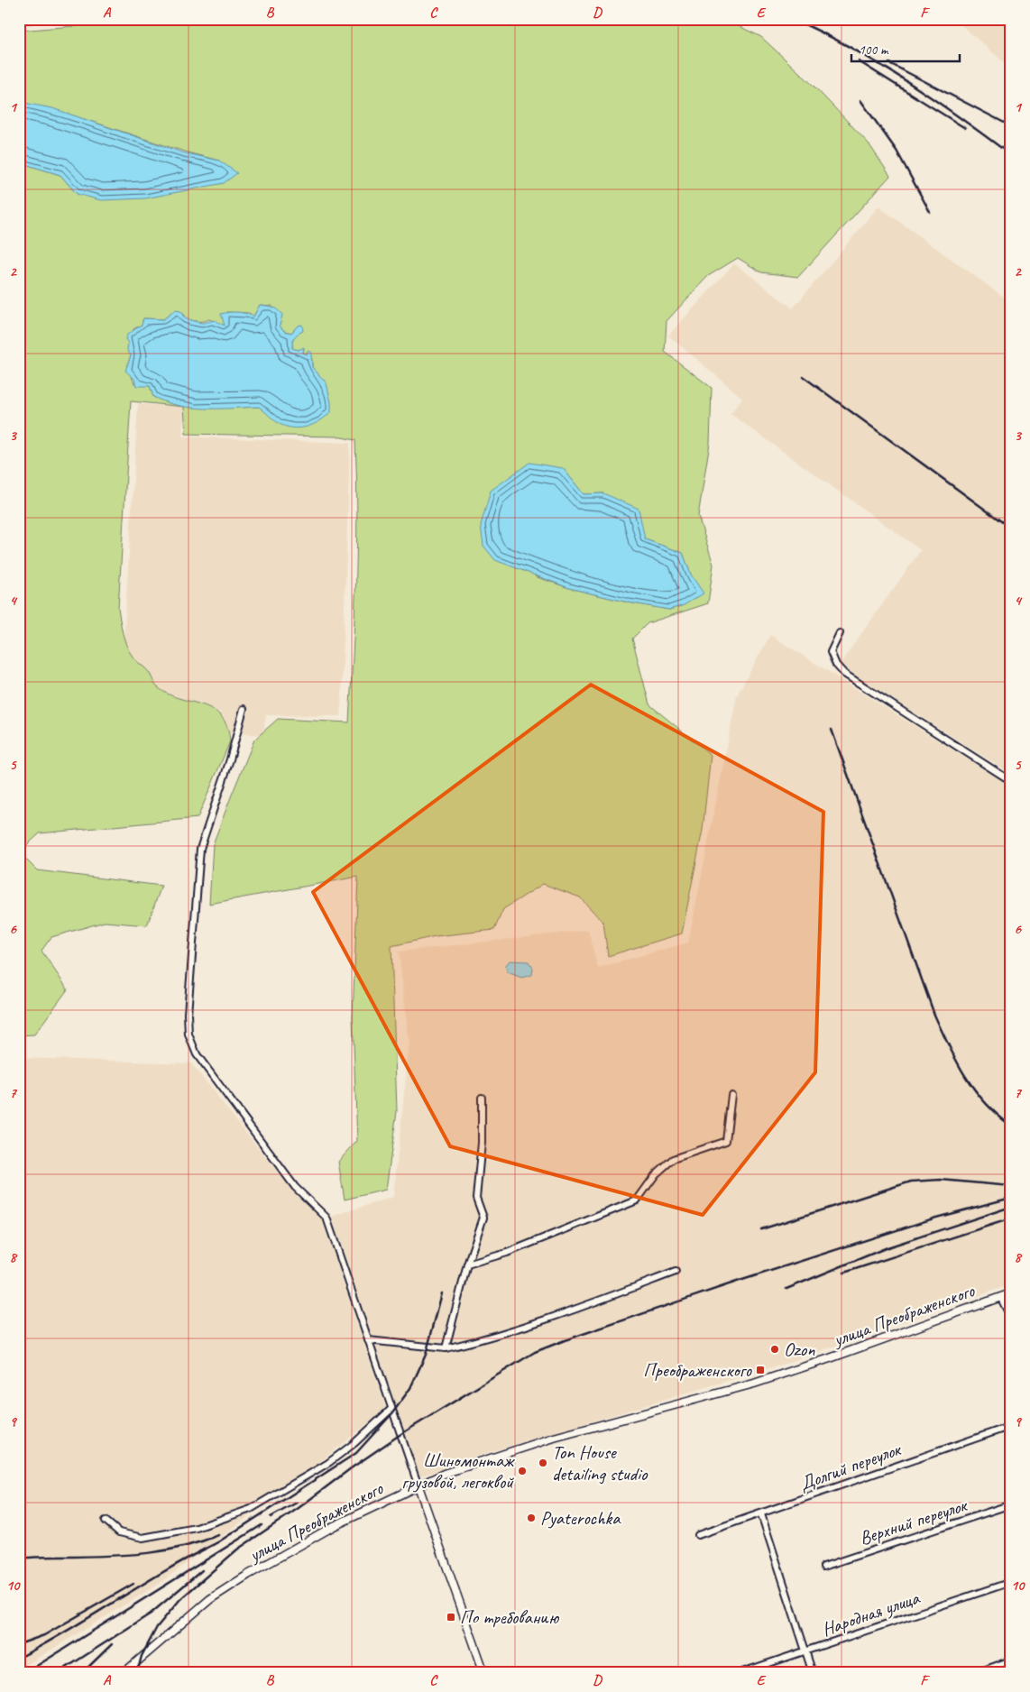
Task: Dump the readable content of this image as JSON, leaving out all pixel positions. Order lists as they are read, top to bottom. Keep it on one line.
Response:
{"streets":{"street":["улица Преображенского","Долгий переулок","Верхний переулок","Народная улица"]},"places":{"other":["Ozon","Ton House detailing studio","Шиномонтаж грузовой, легоквой","Pyaterochka"],"transit":["Преображенского","По требованию"]},"scale_bar":"100 m","grid":{"columns":["A","B","C","D","E","F"],"rows":["1","2","3","4","5","6","7","8","9","10"]}}
